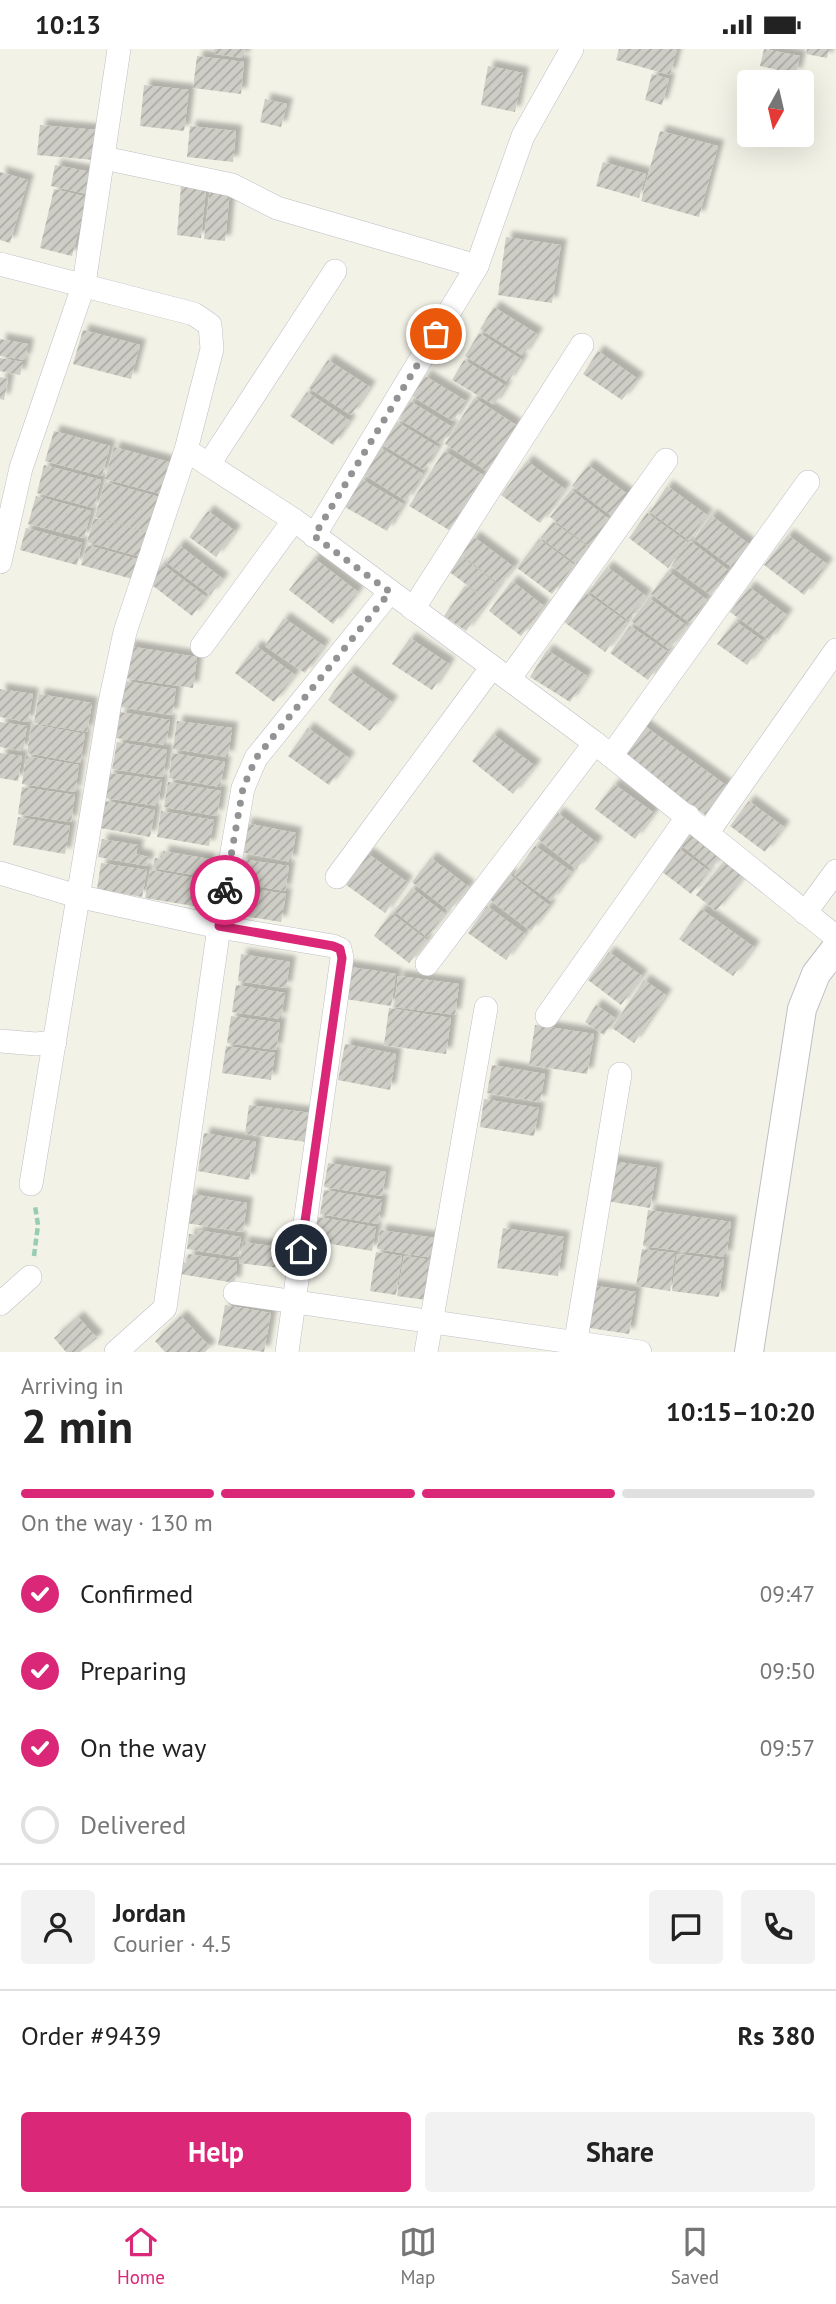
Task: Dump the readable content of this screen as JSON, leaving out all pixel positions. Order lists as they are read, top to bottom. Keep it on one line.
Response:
{"north":"bottom","page":{"status":"10:13","heading":["2 min","Arriving in","10:15–10:20"],"panel":["Jordan","Courier · 4.5","Order #9439","Rs 380"],"bar":"On the way · 130 m","list":[["Confirmed","09:47"],["Preparing","09:50"],["On the way","09:57"],"Delivered"],"buttons":["Help","Share"],"tabs":["Home","Map","Saved"]}}
